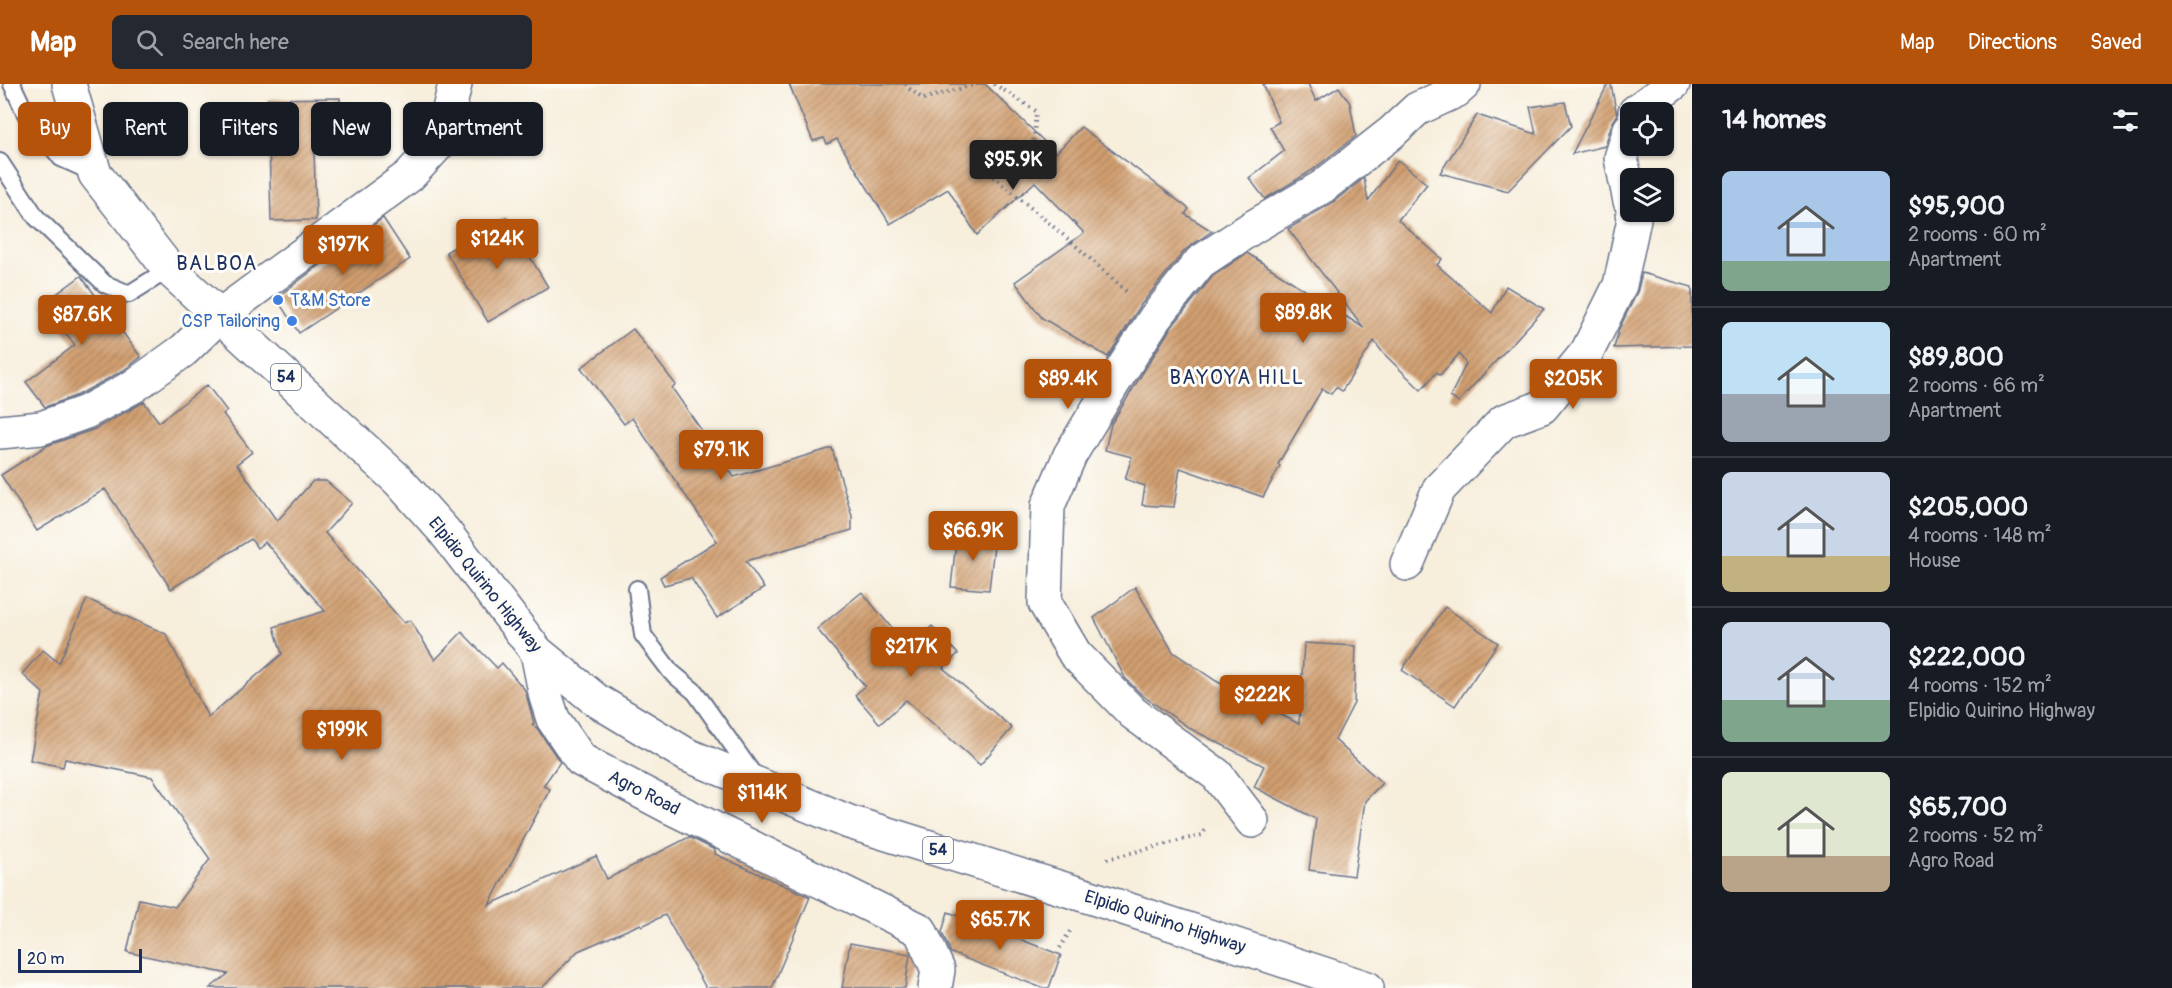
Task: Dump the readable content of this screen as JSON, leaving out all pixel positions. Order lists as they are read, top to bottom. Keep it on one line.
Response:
{"streets":{"main road":["54","Elpidio Quirino Highway","Agro Road"]},"crossings":[["Elpidio Quirino Highway","Agro Road"]],"districts":["BALBOA","BAYOYA HILL"],"places":["T&M Store","CSP Tailoring"],"scale_bar":"20 m","page":{"header":"Map","search":"Search here","nav":["Map","Directions","Saved"],"heading":"14 homes","chip":["Buy","Rent","Filters","New","Apartment"],"price":["$95.9K","$124K","$197K","$89.8K","$87.6K","$89.4K","$205K","$79.1K","$66.9K","$217K","$222K","$199K","$114K","$65.7K"],"list":[{"name":"$95,900","note":"2 rooms · 60 m² · Apartment"},{"name":"$89,800","note":"2 rooms · 66 m² · Apartment"},{"name":"$205,000","note":"4 rooms · 148 m² · House"},{"name":"$222,000","note":"4 rooms · 152 m² · Elpidio Quirino Highway"},{"name":"$65,700","note":"2 rooms · 52 m² · Agro Road"}],"scale":"20 m"}}
